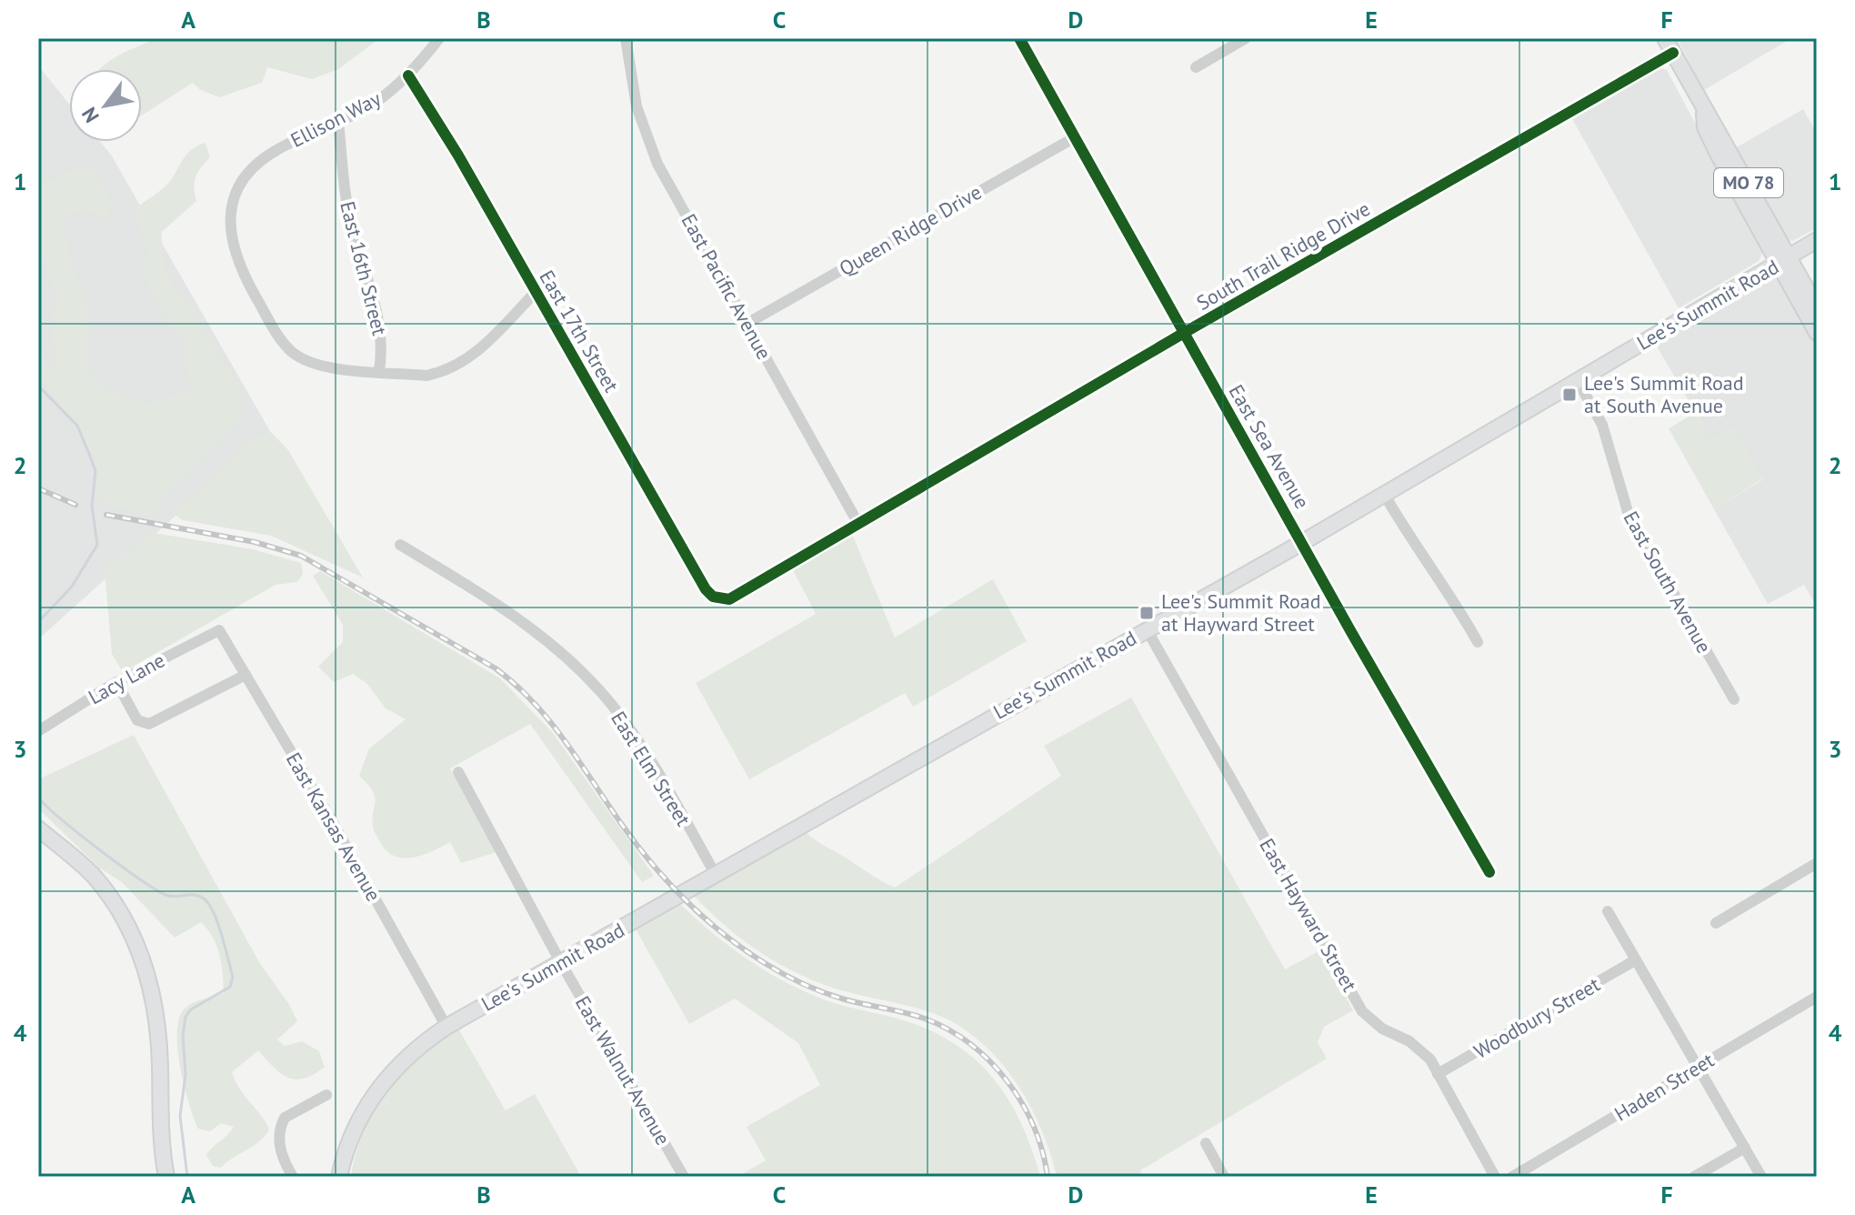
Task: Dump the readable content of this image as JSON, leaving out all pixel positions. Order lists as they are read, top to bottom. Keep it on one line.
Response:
{"streets":{"main road":["MO 78","Lee's Summit Road"],"street":["Ellison Way","Queen Ridge Drive","South Trail Ridge Drive","East 16th Street","East Pacific Avenue","East 17th Street","East Sea Avenue","East South Avenue","Lacy Lane","East Elm Street","East Kansas Avenue","East Hayward Street","Woodbury Street","East Walnut Avenue","Haden Street"]},"crossings":[["Ellison Way","East 16th Street"],["Ellison Way","East 17th Street"],["MO 78","South Trail Ridge Drive"],["MO 78","Lee's Summit Road"],["Queen Ridge Drive","East Pacific Avenue"],["Queen Ridge Drive","East Sea Avenue"],["South Trail Ridge Drive","East Pacific Avenue"],["South Trail Ridge Drive","East 17th Street"],["South Trail Ridge Drive","East Sea Avenue"],["Lee's Summit Road","East Sea Avenue"],["Lee's Summit Road","East South Avenue"],["Lee's Summit Road","East Elm Street"],["Lee's Summit Road","East Kansas Avenue"],["Lee's Summit Road","East Hayward Street"],["Lee's Summit Road","East Walnut Avenue"],["Lacy Lane","East Kansas Avenue"],["East Hayward Street","Woodbury Street"]],"places":{"transit":["Lee's Summit Road at South Avenue","Lee's Summit Road at Hayward Street"]},"north":"bottom left","grid":{"columns":["A","B","C","D","E","F"],"rows":["1","2","3","4"]}}
